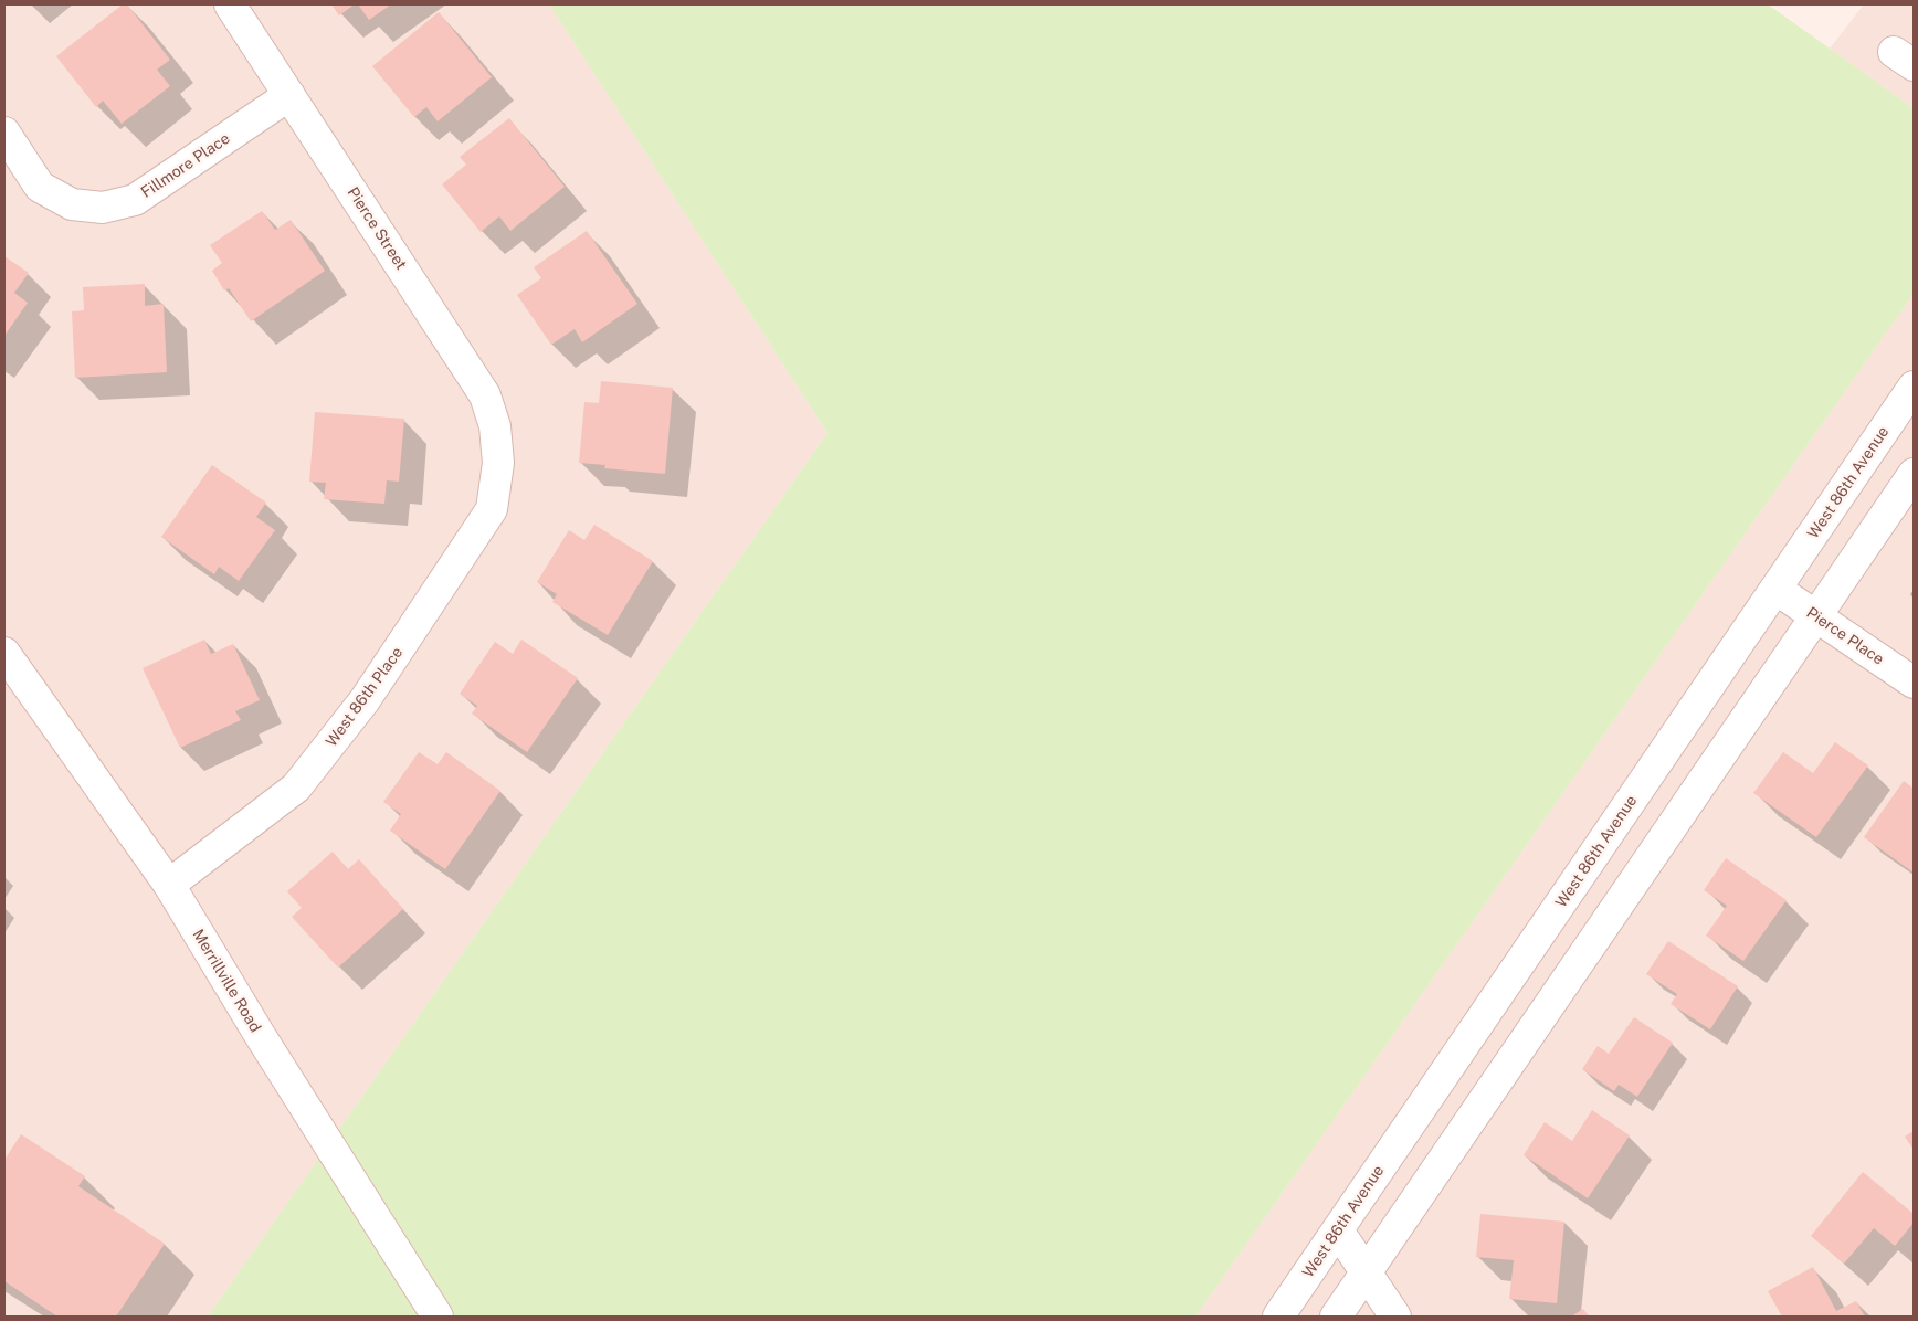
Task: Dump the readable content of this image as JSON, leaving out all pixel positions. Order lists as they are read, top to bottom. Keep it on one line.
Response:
{"streets":{"street":["Fillmore Place","Pierce Street","West 86th Avenue","Pierce Place","West 86th Place","Merrillville Road"]},"crossings":[["Fillmore Place","Pierce Street"],["Pierce Street","West 86th Place"],["West 86th Avenue","Pierce Place"],["West 86th Place","Merrillville Road"]]}
